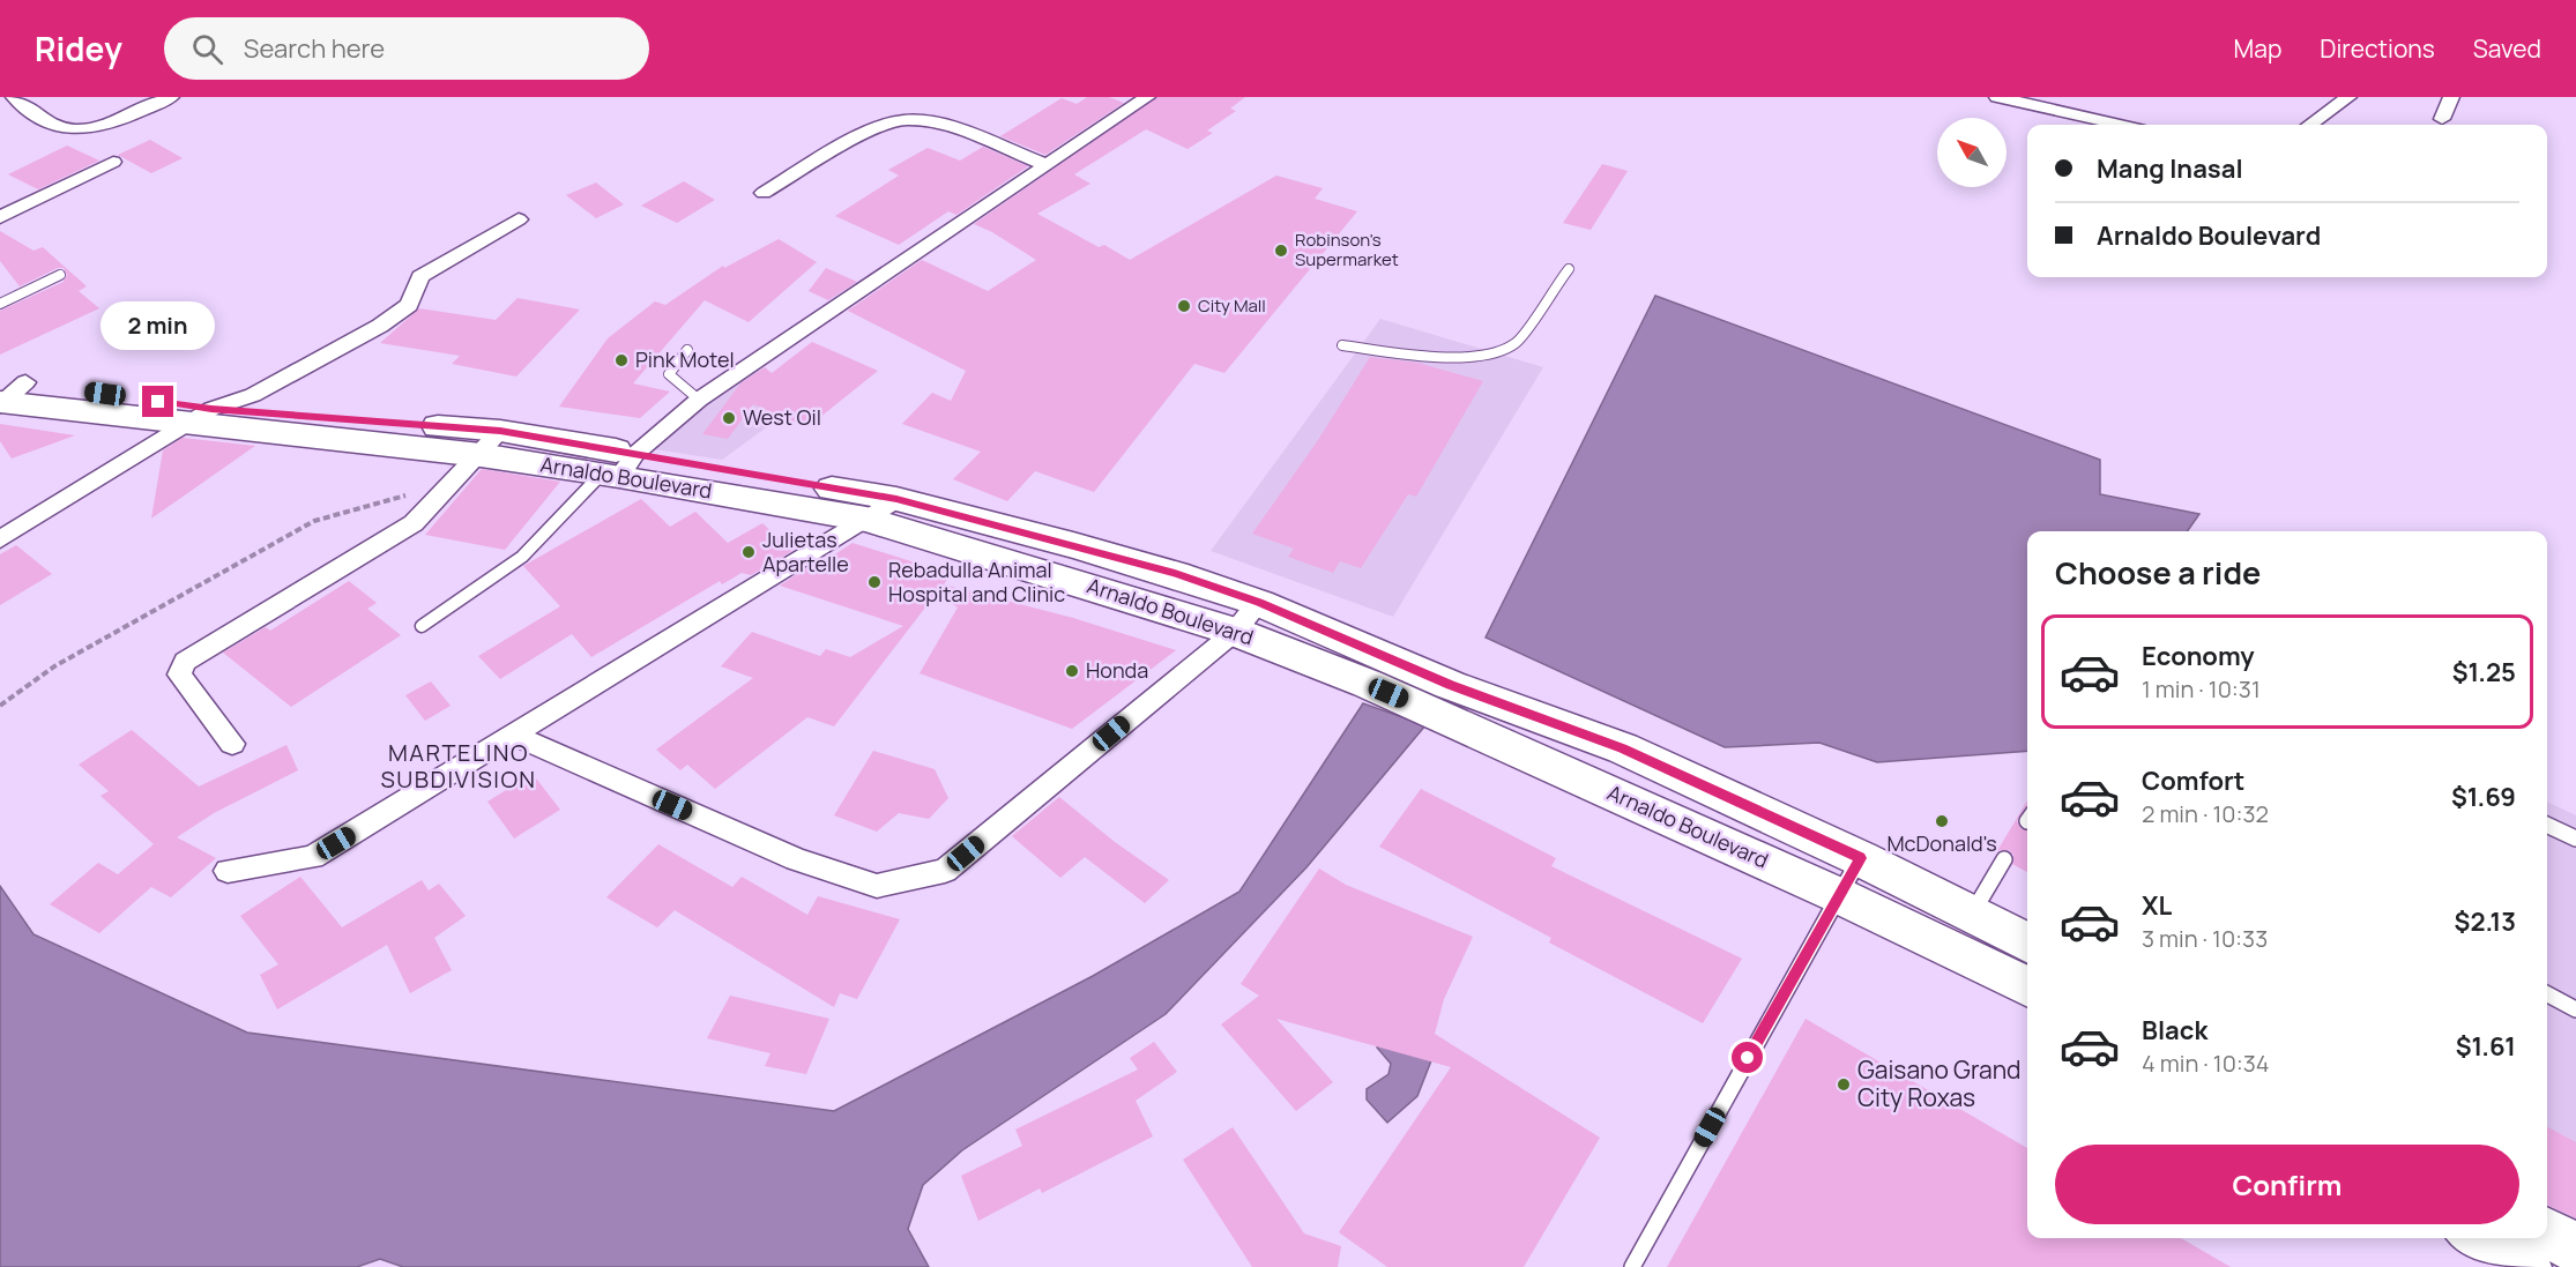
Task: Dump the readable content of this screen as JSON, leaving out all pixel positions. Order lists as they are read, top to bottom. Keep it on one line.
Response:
{"streets":{"highway":["Arnaldo Boulevard"]},"districts":["MARTELINO SUBDIVISION"],"places":["Robinson's Supermarket","City Mall","Pink Motel","West Oil","Julietas Apartelle","Rebadulla Animal Hospital and Clinic","Honda","McDonald's","Gaisano Grand City Roxas"],"north":"top left","page":{"header":"Ridey","search":"Search here","nav":["Map","Directions","Saved"],"banner":["Mang Inasal","Arnaldo Boulevard"],"bubble":"2 min","heading":"Choose a ride","list":[{"name":"Economy","note":"1 min · 10:31","value":"$1.25"},{"name":"Comfort","note":"2 min · 10:32","value":"$1.69"},{"name":"XL","note":"3 min · 10:33","value":"$2.13"},{"name":"Black","note":"4 min · 10:34","value":"$1.61"}],"buttons":"Confirm"}}
